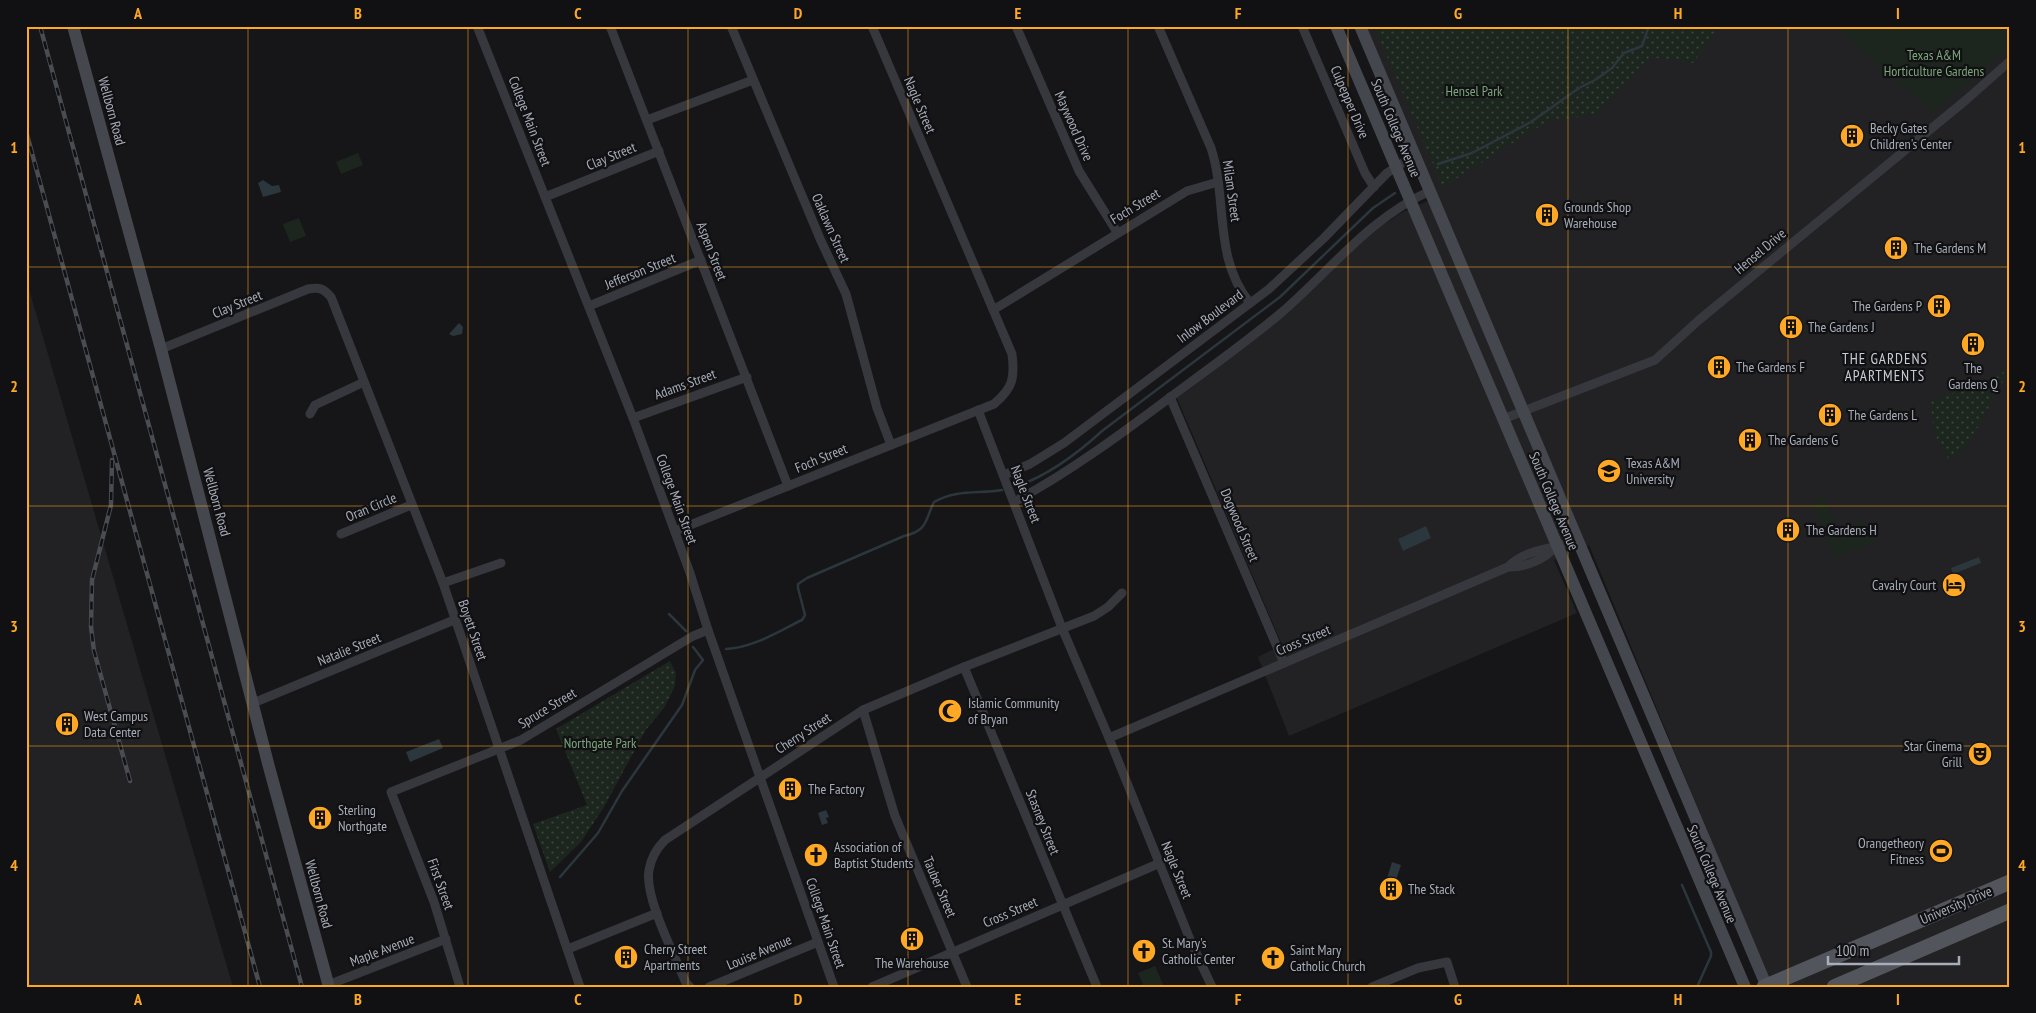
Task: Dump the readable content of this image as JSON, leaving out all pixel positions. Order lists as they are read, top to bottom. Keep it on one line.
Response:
{"streets":{"main road":["Wellborn Road","South College Avenue","University Drive"],"street":["Culpepper Drive","Nagle Street","College Main Street","Maywood Drive","Clay Street","Milam Street","Foch Street","Oaklawn Street","Aspen Street","Hensel Drive","Jefferson Street","Inlow Boulevard","Adams Street","Oran Circle","Dogwood Street","Boyett Street","Cross Street","Natalie Street","Spruce Street","Cherry Street","Stasney Street","First Street","Tauber Street","Maple Avenue","Louise Avenue"]},"crossings":[["Culpepper Drive","Inlow Boulevard"],["Nagle Street","Foch Street"],["Nagle Street","Inlow Boulevard"],["Nagle Street","Cross Street"],["Nagle Street","Cherry Street"],["Wellborn Road","Clay Street"],["Wellborn Road","Natalie Street"],["Wellborn Road","Maple Avenue"],["College Main Street","Clay Street"],["College Main Street","Foch Street"],["College Main Street","Jefferson Street"],["College Main Street","Adams Street"],["College Main Street","Spruce Street"],["College Main Street","Cherry Street"],["College Main Street","Louise Avenue"],["Maywood Drive","Foch Street"],["South College Avenue","Hensel Drive"],["South College Avenue","Inlow Boulevard"],["South College Avenue","Cross Street"],["South College Avenue","University Drive"],["Clay Street","Aspen Street"],["Clay Street","Boyett Street"],["Milam Street","Foch Street"],["Milam Street","Inlow Boulevard"],["Foch Street","Oaklawn Street"],["Foch Street","Aspen Street"],["Aspen Street","Jefferson Street"],["Aspen Street","Adams Street"],["Oran Circle","Boyett Street"],["Dogwood Street","Cross Street"],["Boyett Street","Natalie Street"],["Boyett Street","Spruce Street"],["Cross Street","Stasney Street"],["Cross Street","Tauber Street"],["Spruce Street","First Street"],["Cherry Street","Stasney Street"],["Cherry Street","Tauber Street"],["First Street","Maple Avenue"]],"districts":["THE GARDENS APARTMENTS"],"parks":["Texas A&M Horticulture Gardens","Hensel Park","Northgate Park"],"places":{"building":["Becky Gates Children's Center","Grounds Shop Warehouse","The Gardens M","The Gardens P","The Gardens J","The Gardens Q","The Gardens F","The Gardens L","The Gardens G","The Gardens H","West Campus Data Center","The Factory","Sterling Northgate","The Stack","The Warehouse","Cherry Street Apartments"],"school or university":["Texas A&M University"],"hotel":["Cavalry Court"],"mosque":["Islamic Community of Bryan"],"theatre":["Star Cinema Grill"],"sports":["Orangetheory Fitness"],"church":["Association of Baptist Students","St. Mary's Catholic Center","Saint Mary Catholic Church"]},"scale_bar":"100 m","grid":{"columns":["A","B","C","D","E","F","G","H","I"],"rows":["1","2","3","4"]}}
